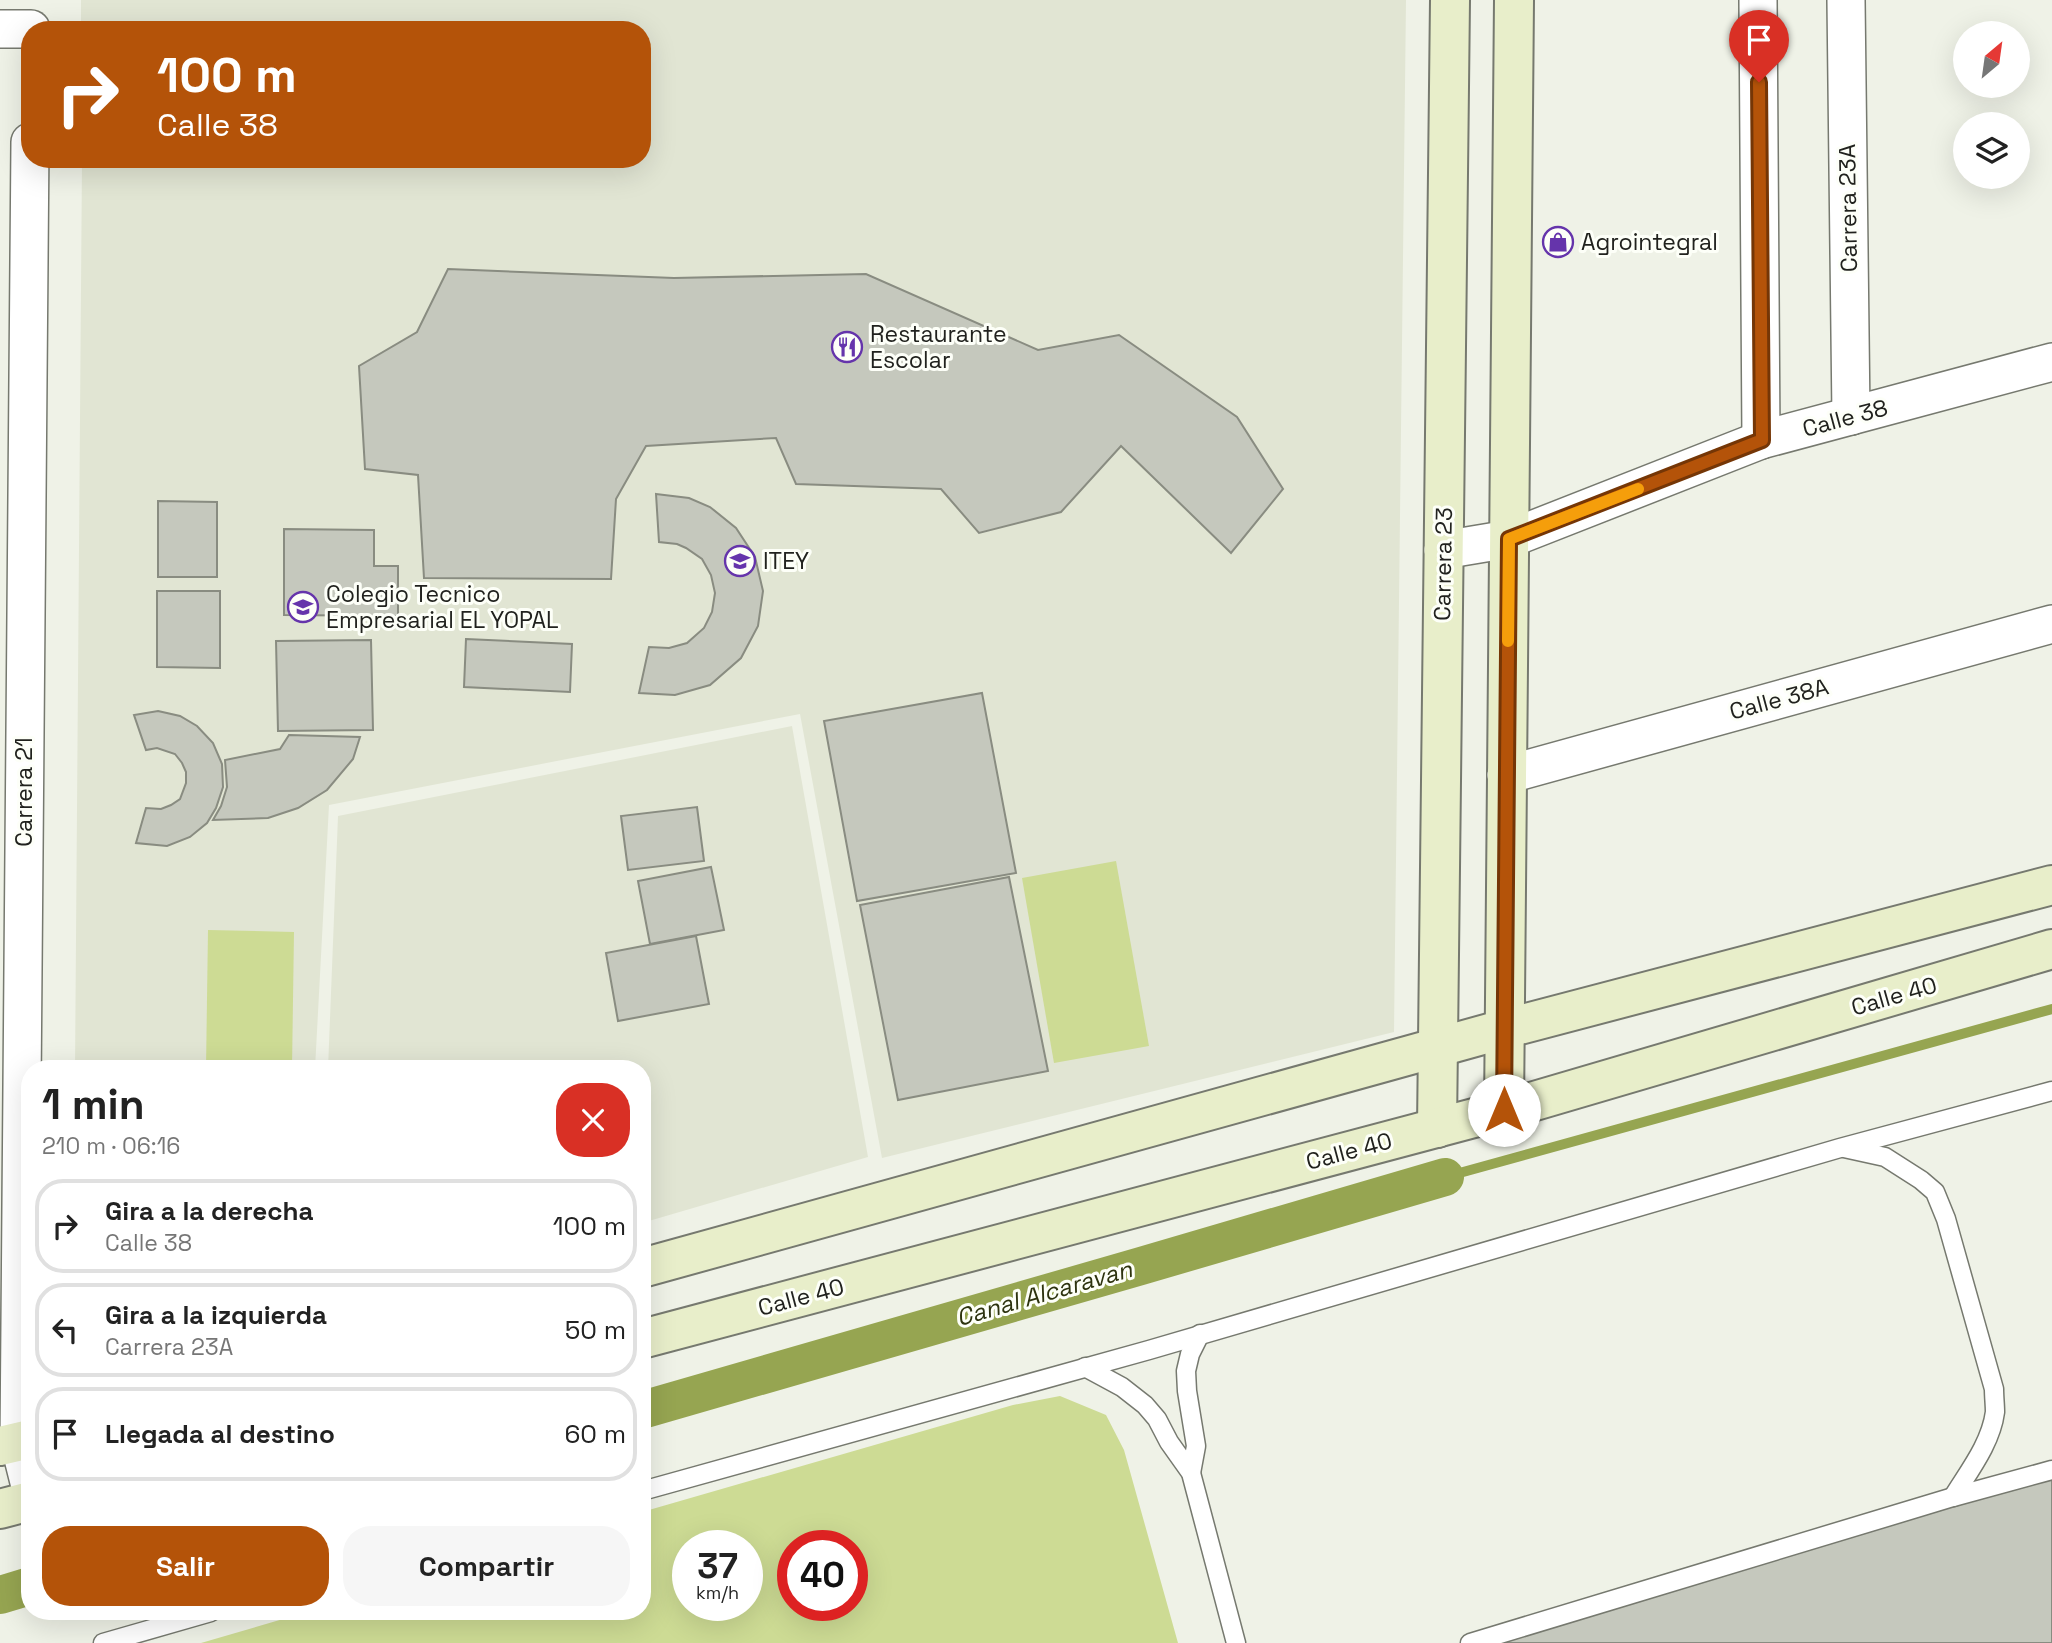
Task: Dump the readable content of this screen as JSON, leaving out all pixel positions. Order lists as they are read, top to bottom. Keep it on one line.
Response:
{"streets":{"main road":["Carrera 23","Calle 40"],"street":["Carrera 23A","Calle 38","Calle 38A","Carrera 21"]},"crossings":[["Carrera 23A","Calle 38"],["Calle 38","Carrera 23"],["Carrera 23","Calle 40"]],"water":["Canal Alcaravan"],"places":{"shop":["Agrointegral"],"restaurant":["Restaurante Escolar"],"school or university":["ITEY","Colegio Tecnico Empresarial EL YOPAL"]},"north":"top right","page":{"turn":["100 m","Calle 38"],"heading":["1 min","210 m · 06:16"],"list":[{"name":"Gira a la derecha","note":"Calle 38","value":"100 m"},{"name":"Gira a la izquierda","note":"Carrera 23A","value":"50 m"},{"name":"Llegada al destino","value":"60 m"}],"buttons":["Salir","Compartir"],"speed":"37 km/h","limit":"40"}}
